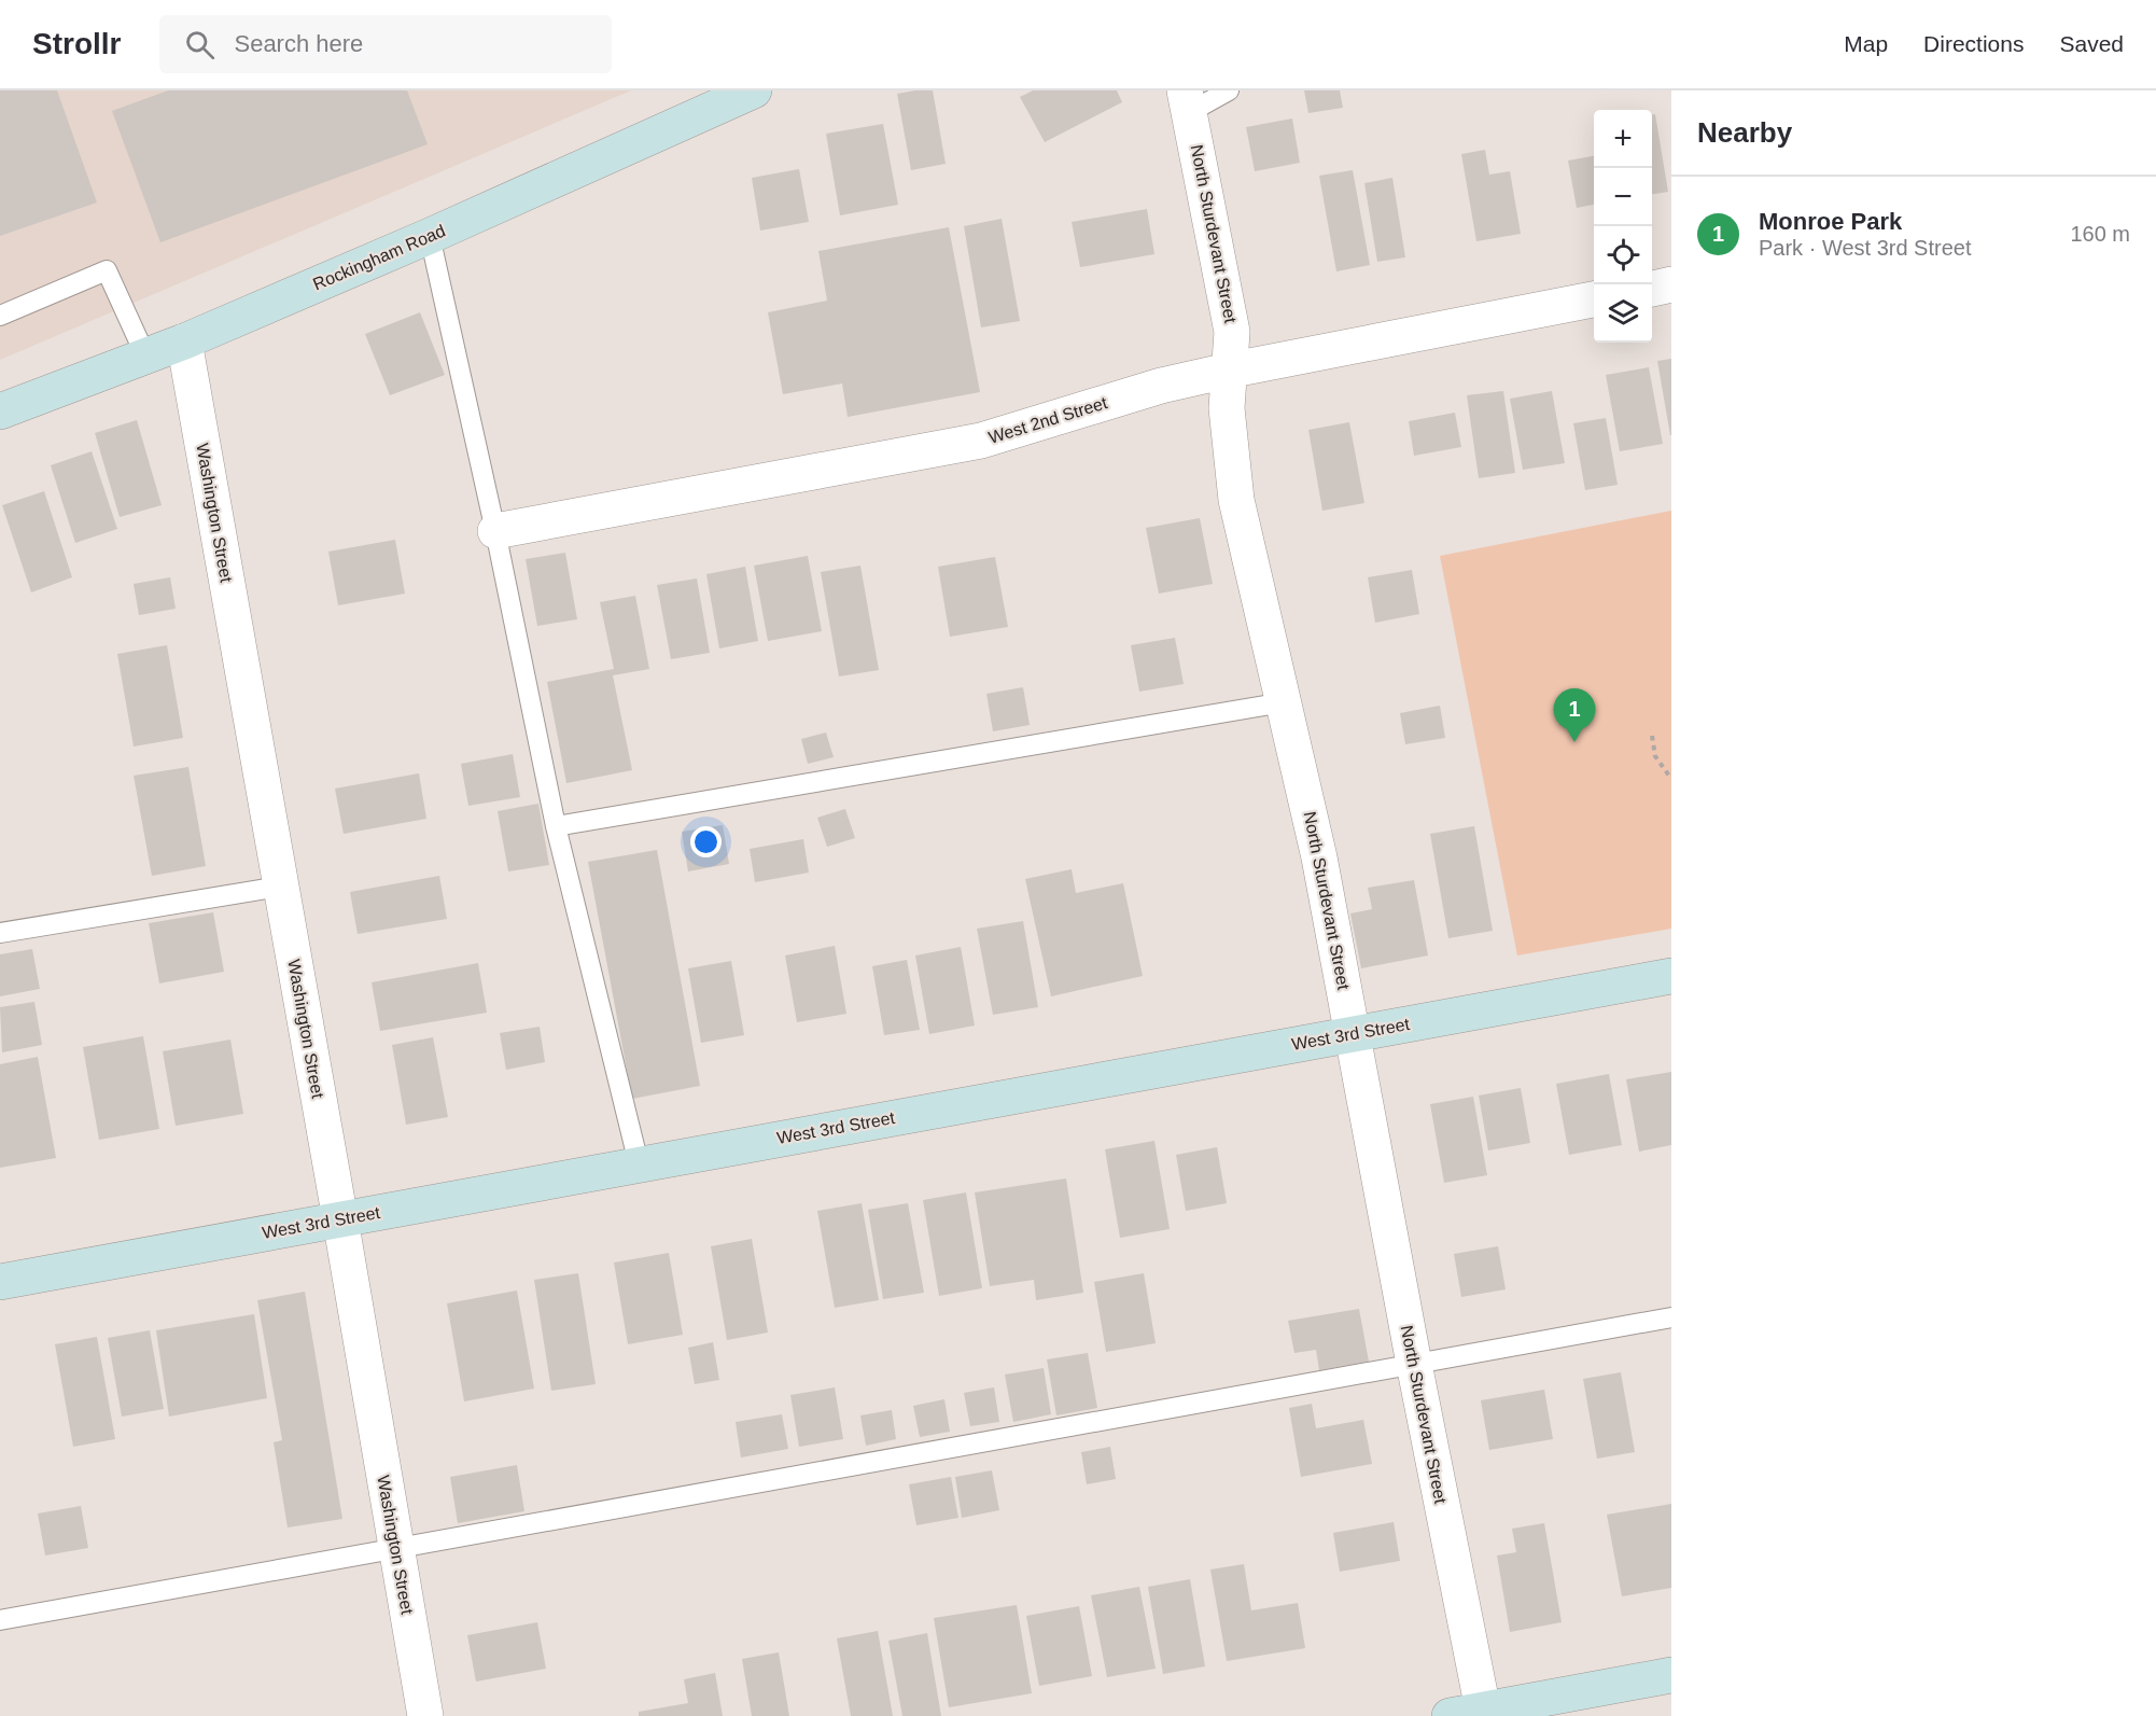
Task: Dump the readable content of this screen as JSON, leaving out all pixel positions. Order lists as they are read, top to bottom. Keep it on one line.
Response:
{"streets":{"main road":["Rockingham Road","West 3rd Street"],"street":["North Sturdevant Street","West 2nd Street","Washington Street"]},"crossings":[["North Sturdevant Street","West 2nd Street"],["North Sturdevant Street","West 3rd Street"],["Rockingham Road","Washington Street"],["Washington Street","West 3rd Street"]],"page":{"header":"Strollr","search":"Search here","nav":["Map","Directions","Saved"],"heading":"Nearby","map_buttons":["+","−"],"list":[{"mark":"1","name":"Monroe Park","note":"Park · West 3rd Street","value":"160 m"}],"pins":"1"}}
